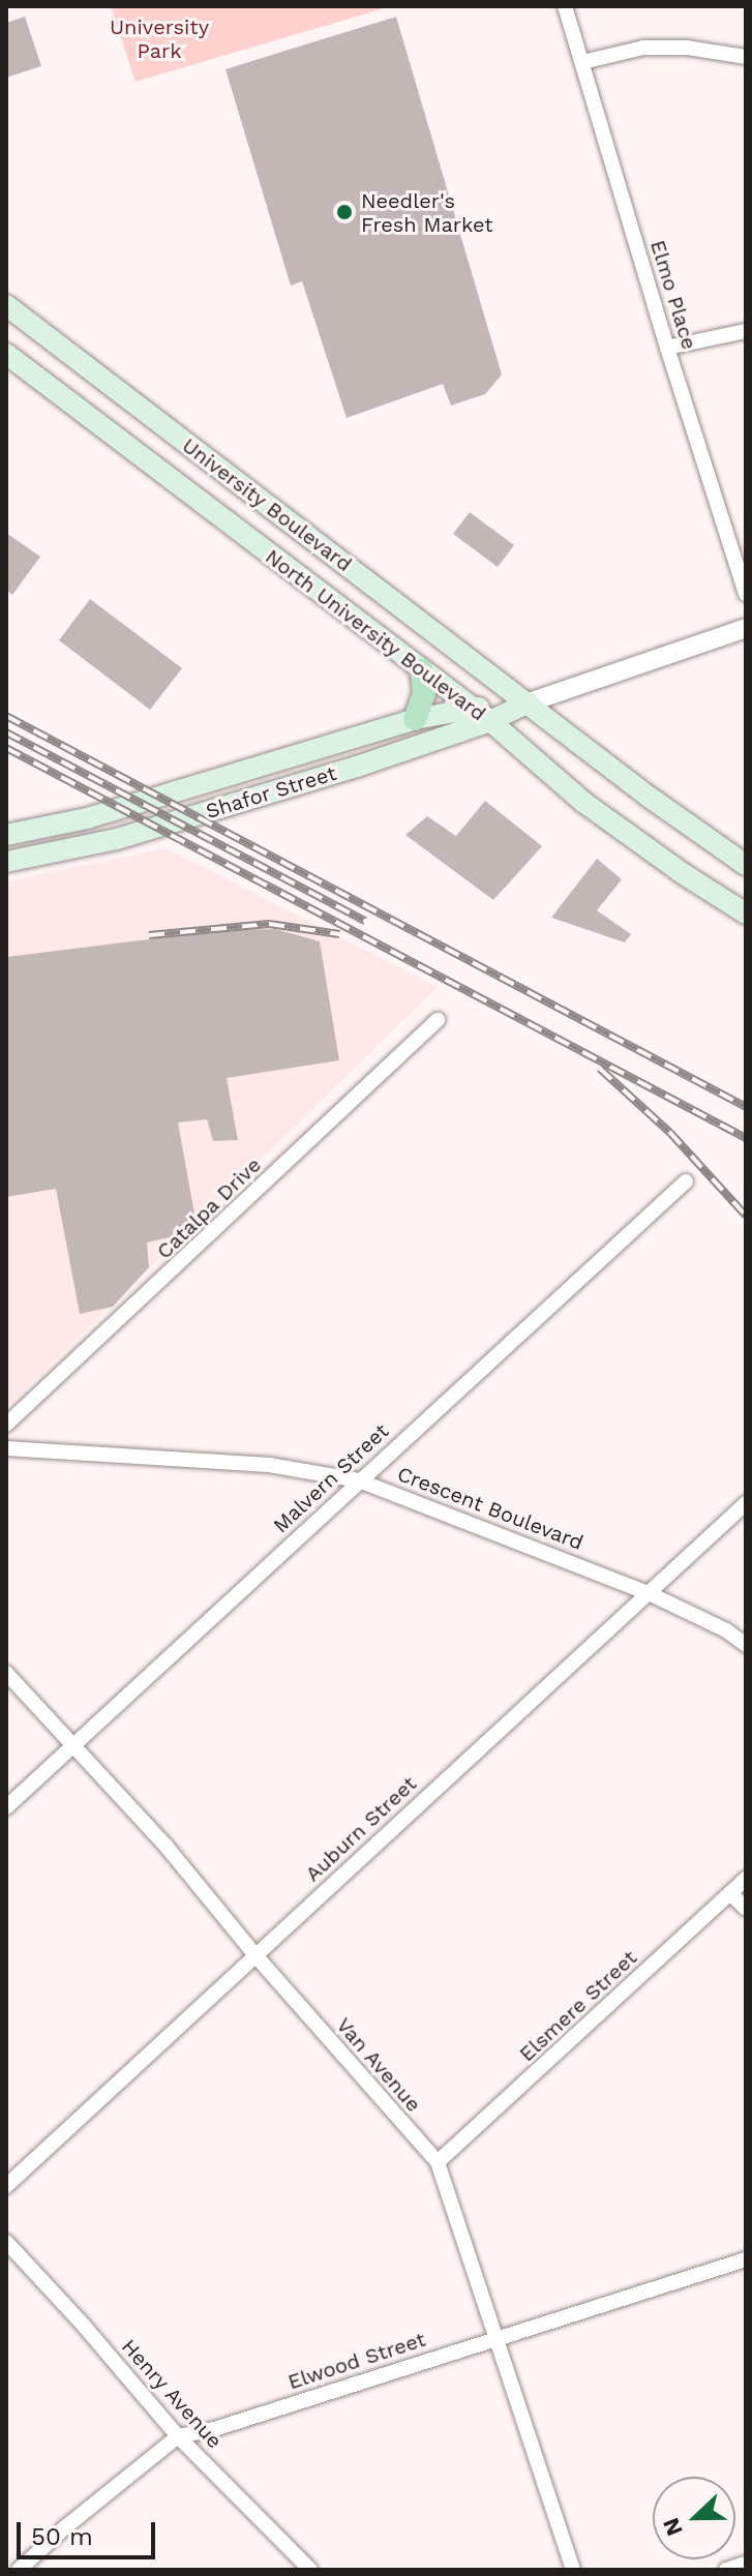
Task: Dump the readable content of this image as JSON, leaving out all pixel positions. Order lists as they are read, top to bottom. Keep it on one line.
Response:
{"streets":{"main road":["University Boulevard","North University Boulevard","Shafor Street"],"street":["Elmo Place","Catalpa Drive","Malvern Street","Crescent Boulevard","Auburn Street","Elsmere Street","Van Avenue","Elwood Street","Henry Avenue"]},"crossings":[["University Boulevard","Shafor Street"],["North University Boulevard","Shafor Street"],["Malvern Street","Crescent Boulevard"],["Malvern Street","Van Avenue"],["Crescent Boulevard","Auburn Street"],["Auburn Street","Van Avenue"],["Elsmere Street","Van Avenue"],["Van Avenue","Elwood Street"],["Elwood Street","Henry Avenue"]],"parks":["University Park"],"places":["Needler's Fresh Market"],"scale_bar":"50 m","north":"left"}
